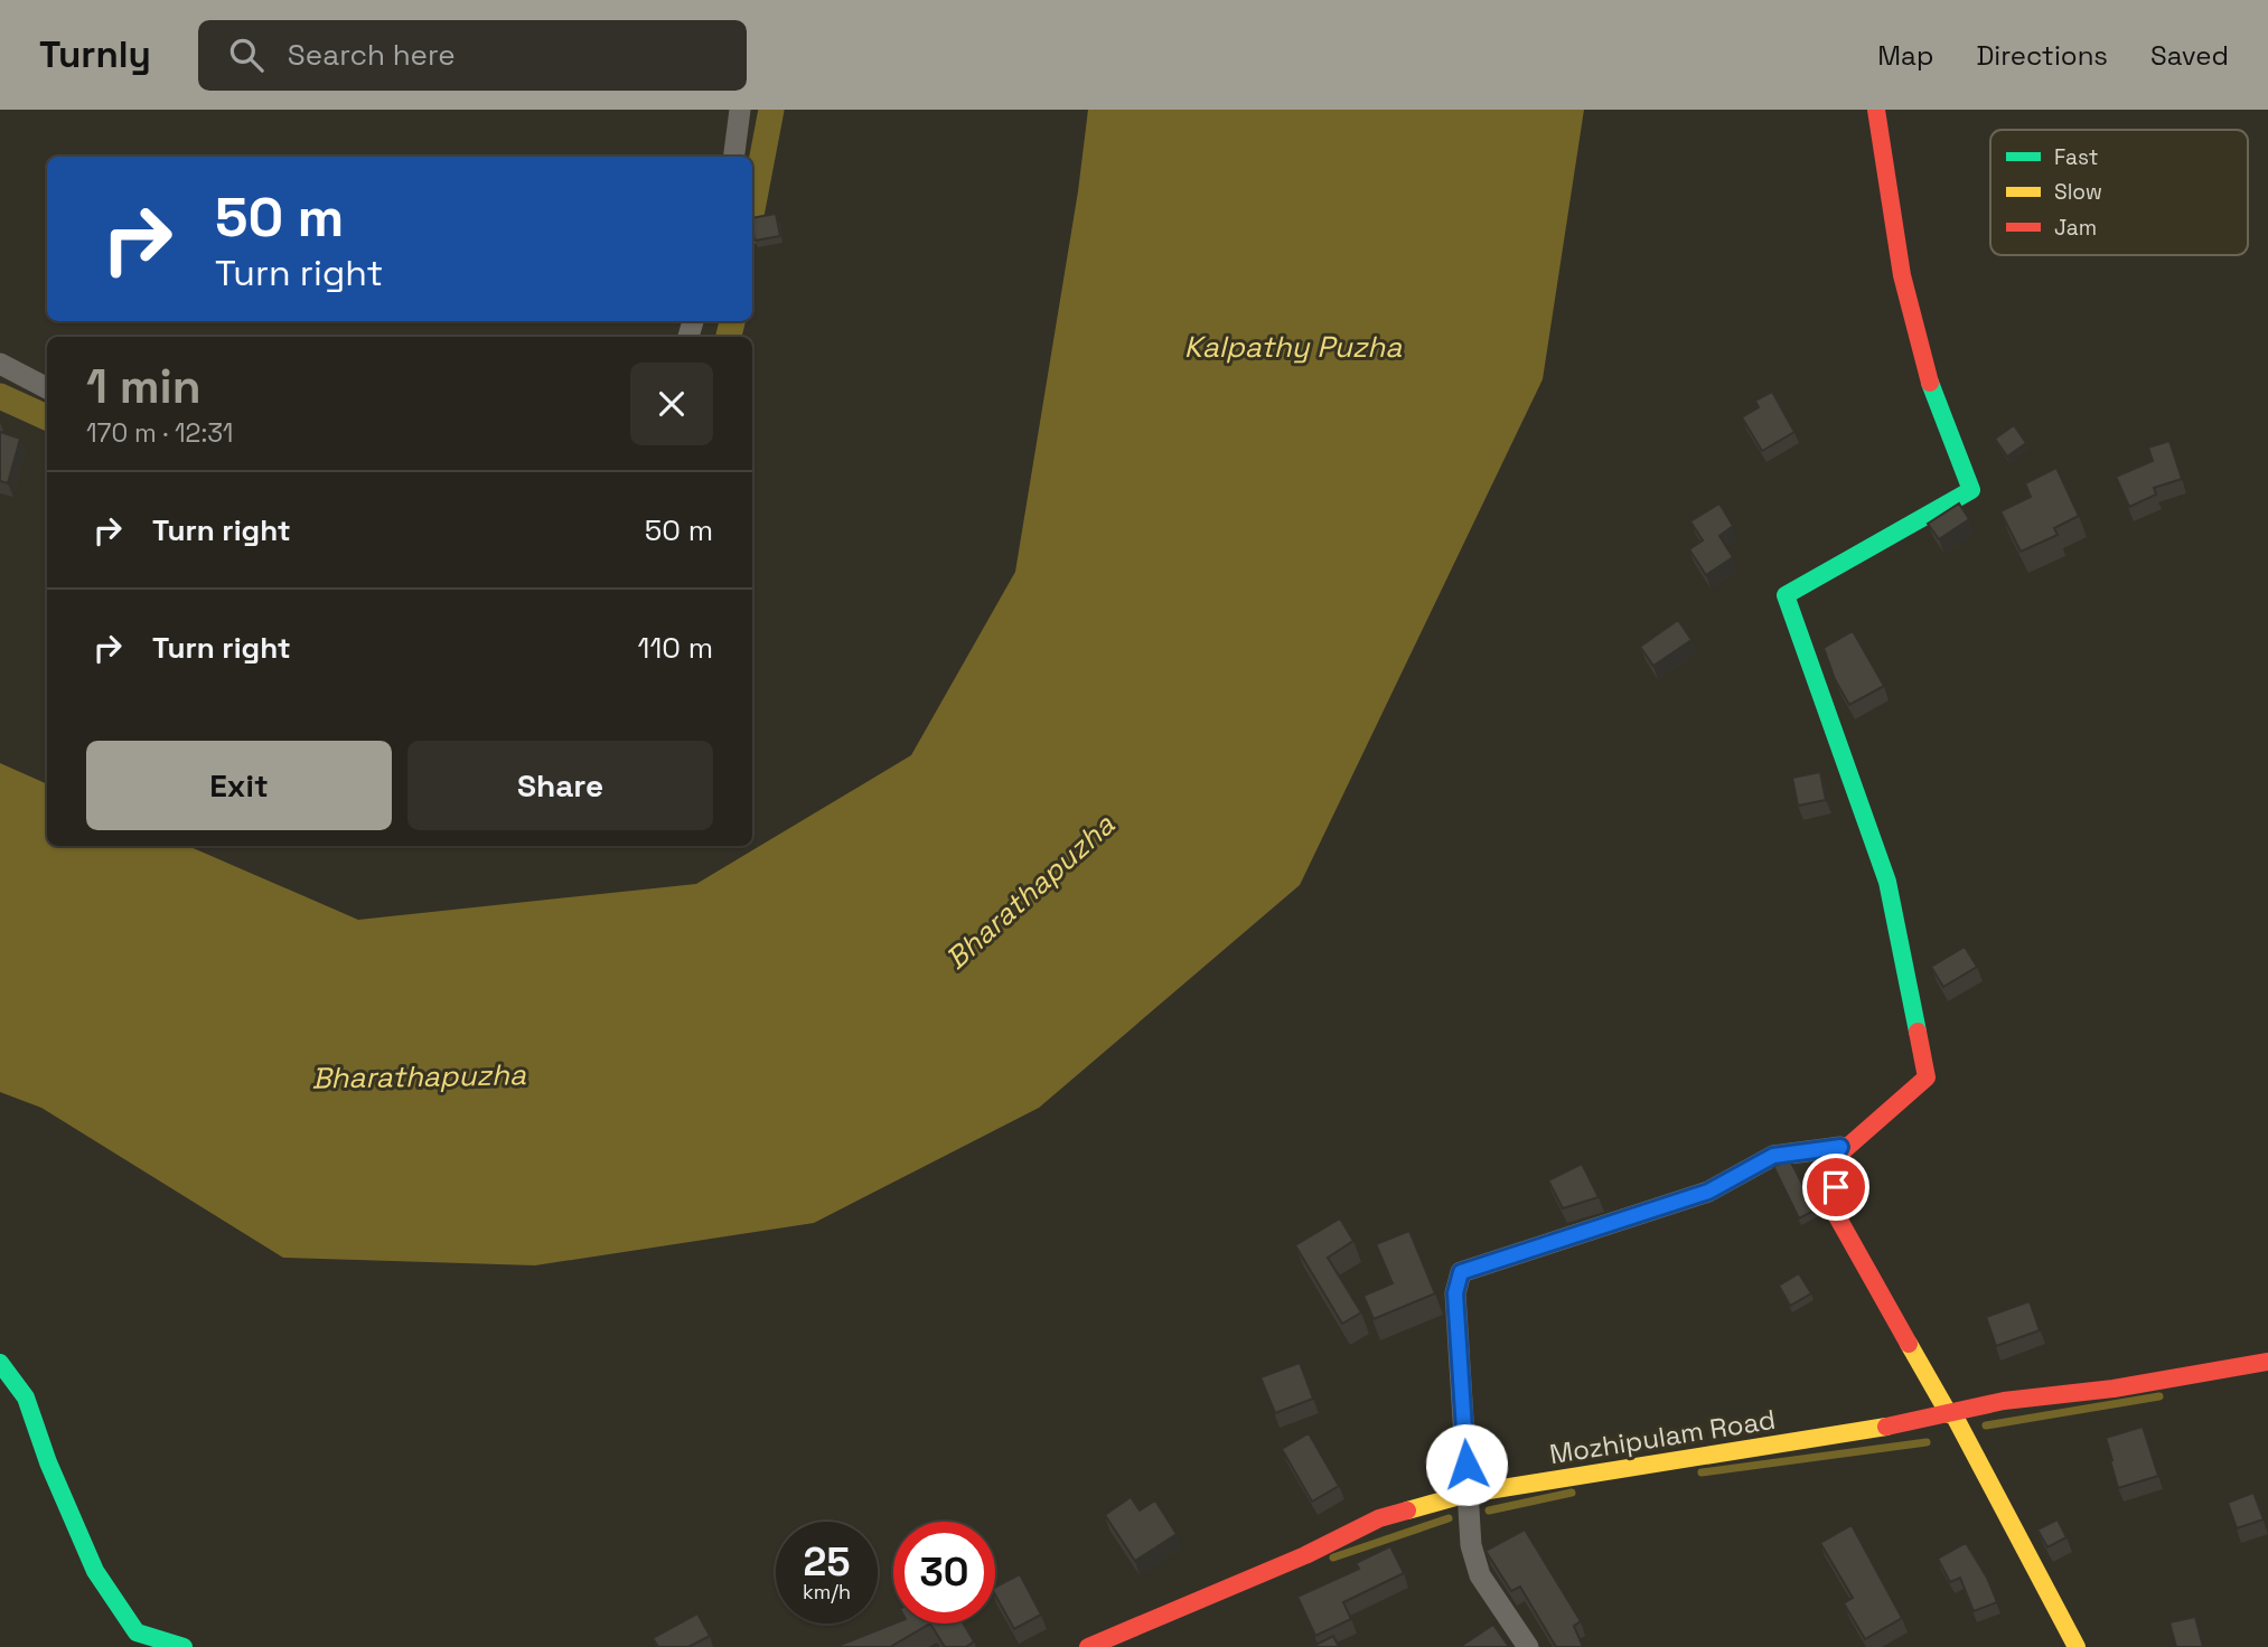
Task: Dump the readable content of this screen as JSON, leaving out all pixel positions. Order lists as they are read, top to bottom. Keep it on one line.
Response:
{"streets":{"street":["Mozhipulam Road"]},"water":["Kalpathy Puzha","Bharathapuzha"],"legend":["Fast","Slow","Jam"],"page":{"header":"Turnly","search":"Search here","nav":["Map","Directions","Saved"],"turn":["50 m","Turn right"],"heading":["1 min","170 m · 12:31"],"list":[{"name":"Turn right","value":"50 m"},{"name":"Turn right","value":"110 m"}],"buttons":["Exit","Share"],"speed":"25 km/h","limit":"30"}}
